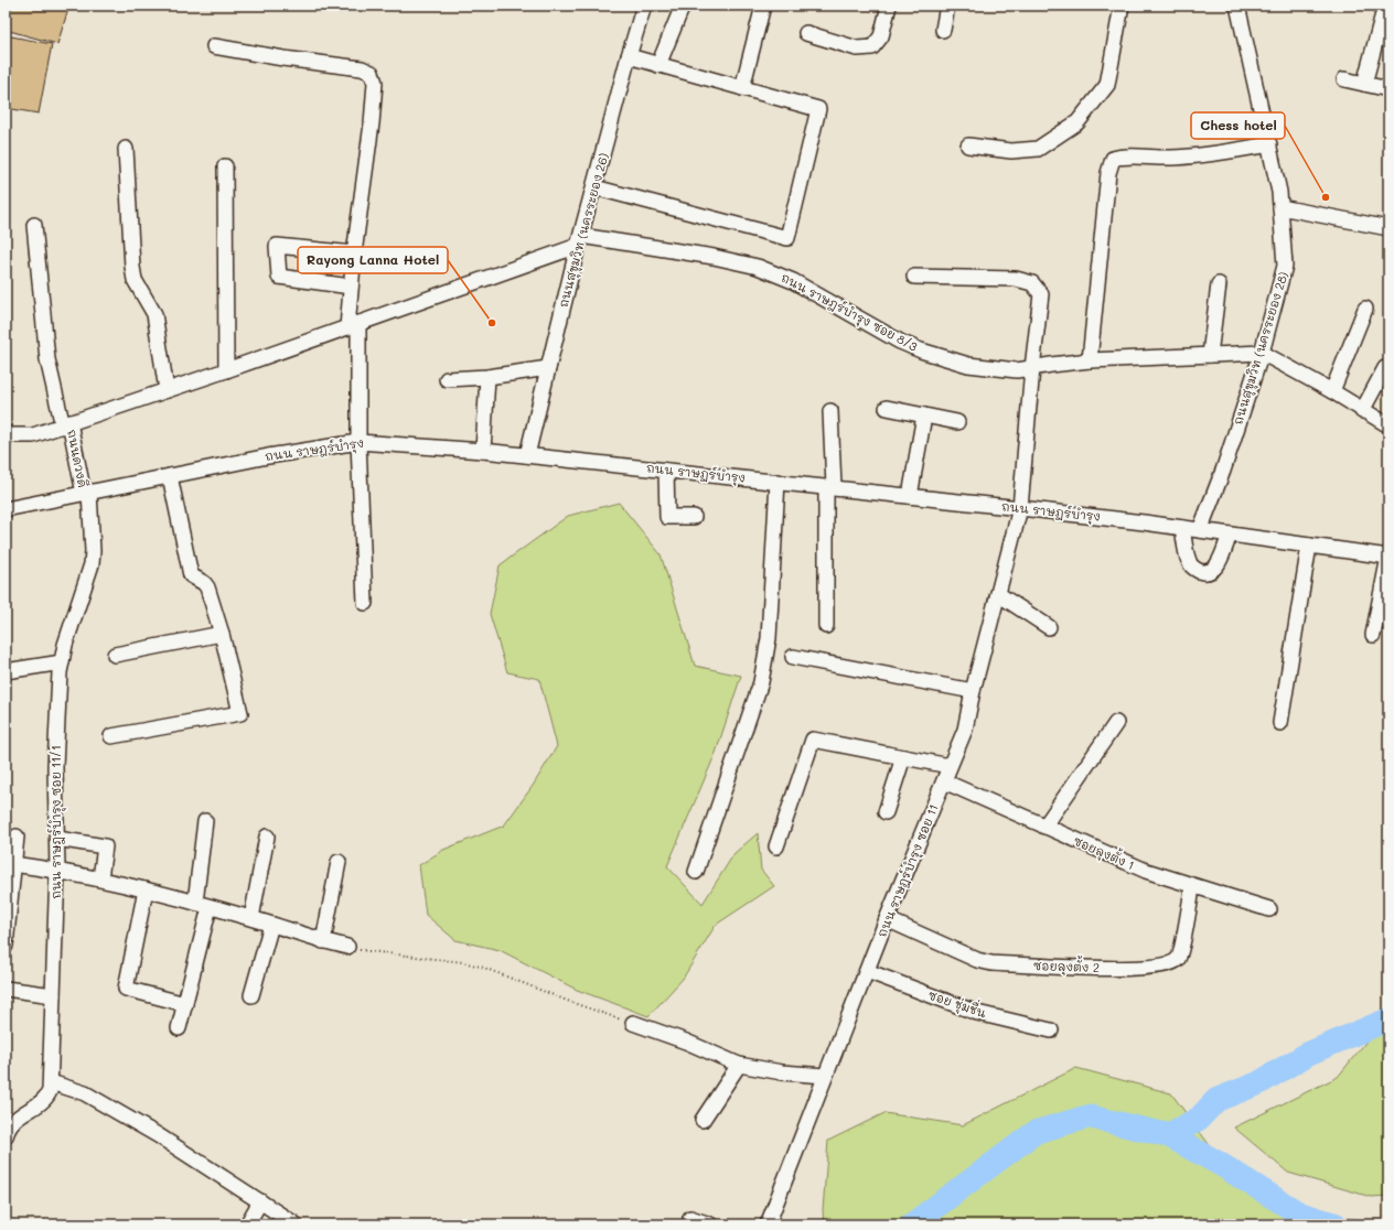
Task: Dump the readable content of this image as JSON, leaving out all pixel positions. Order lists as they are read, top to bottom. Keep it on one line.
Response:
{"streets":{"street":["ถนนสุขุมวิท (นครระยอง 26)","ถนน ราษฎร์บำรุง ซอย 8/3","ถนนสุขุมวิท (นครระยอง 28)","ถนน ราษฎร์บำรุง","ถนนดวงดี","ถนน ราษฎร์บำรุง ซอย 11/1","ซอยลุงตั้ง 1","ถนน ราษฎร์บำรุง ซอย 11","ซอยลุงตั้ง 2","ซอย ชุ่มชื่น"]},"crossings":[["ถนนสุขุมวิท (นครระยอง 26)","ถนน ราษฎร์บำรุง ซอย 8/3"],["ถนนสุขุมวิท (นครระยอง 26)","ถนน ราษฎร์บำรุง"],["ถนน ราษฎร์บำรุง ซอย 8/3","ถนนสุขุมวิท (นครระยอง 28)"],["ถนน ราษฎร์บำรุง ซอย 8/3","ถนน ราษฎร์บำรุง ซอย 11"],["ถนนสุขุมวิท (นครระยอง 28)","ถนน ราษฎร์บำรุง"],["ถนน ราษฎร์บำรุง","ถนนดวงดี"],["ถนน ราษฎร์บำรุง","ถนน ราษฎร์บำรุง ซอย 11/1"],["ถนน ราษฎร์บำรุง","ถนน ราษฎร์บำรุง ซอย 11"],["ถนนดวงดี","ถนน ราษฎร์บำรุง ซอย 11/1"],["ซอยลุงตั้ง 1","ถนน ราษฎร์บำรุง ซอย 11"],["ซอยลุงตั้ง 1","ซอยลุงตั้ง 2"],["ถนน ราษฎร์บำรุง ซอย 11","ซอยลุงตั้ง 2"],["ถนน ราษฎร์บำรุง ซอย 11","ซอย ชุ่มชื่น"]],"places":["Chess hotel","Rayong Lanna Hotel"]}
